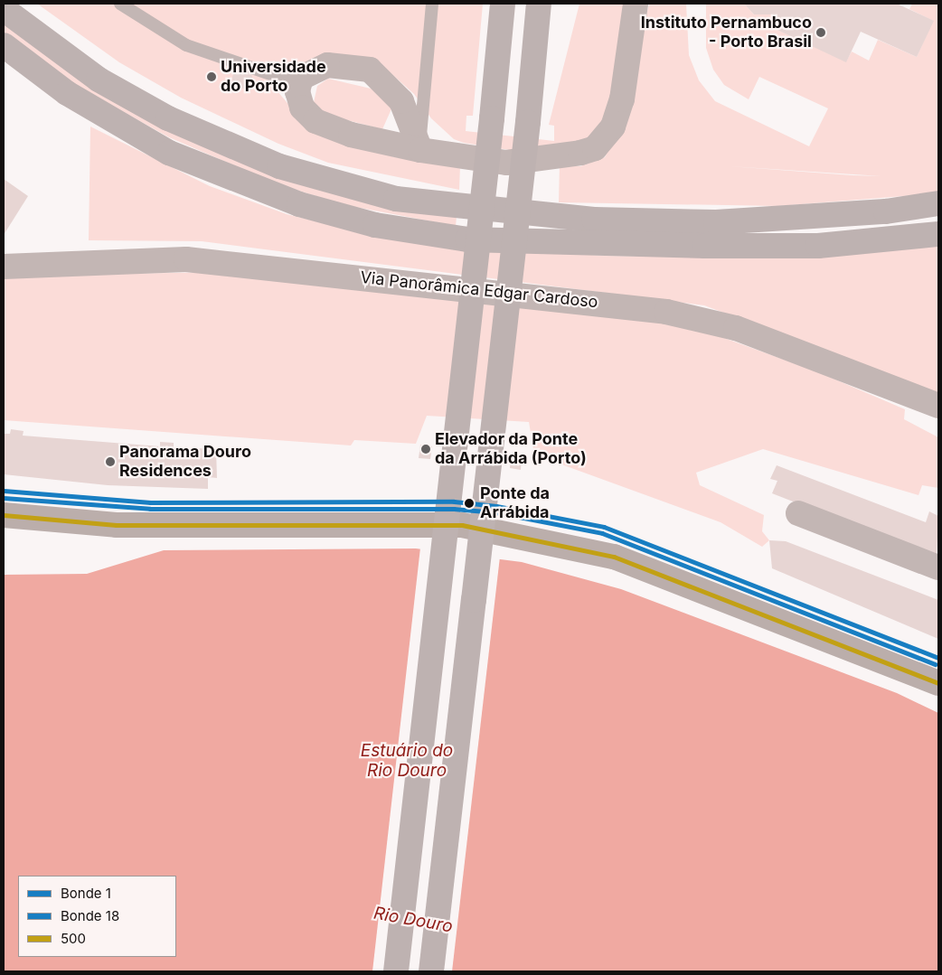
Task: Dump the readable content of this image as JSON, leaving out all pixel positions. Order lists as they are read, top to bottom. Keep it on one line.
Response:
{"streets":{"street":["Via Panorâmica Edgar Cardoso"]},"water":["Estuário do Rio Douro","Rio Douro"],"places":["Instituto Pernambuco - Porto Brasil","Universidade do Porto","Elevador da Ponte da Arrábida (Porto)","Panorama Douro Residences","Ponte da Arrábida"],"lines":["tram line 1","tram line 18","transit line 500"],"legend":["Bonde 1","Bonde 18","500"]}
